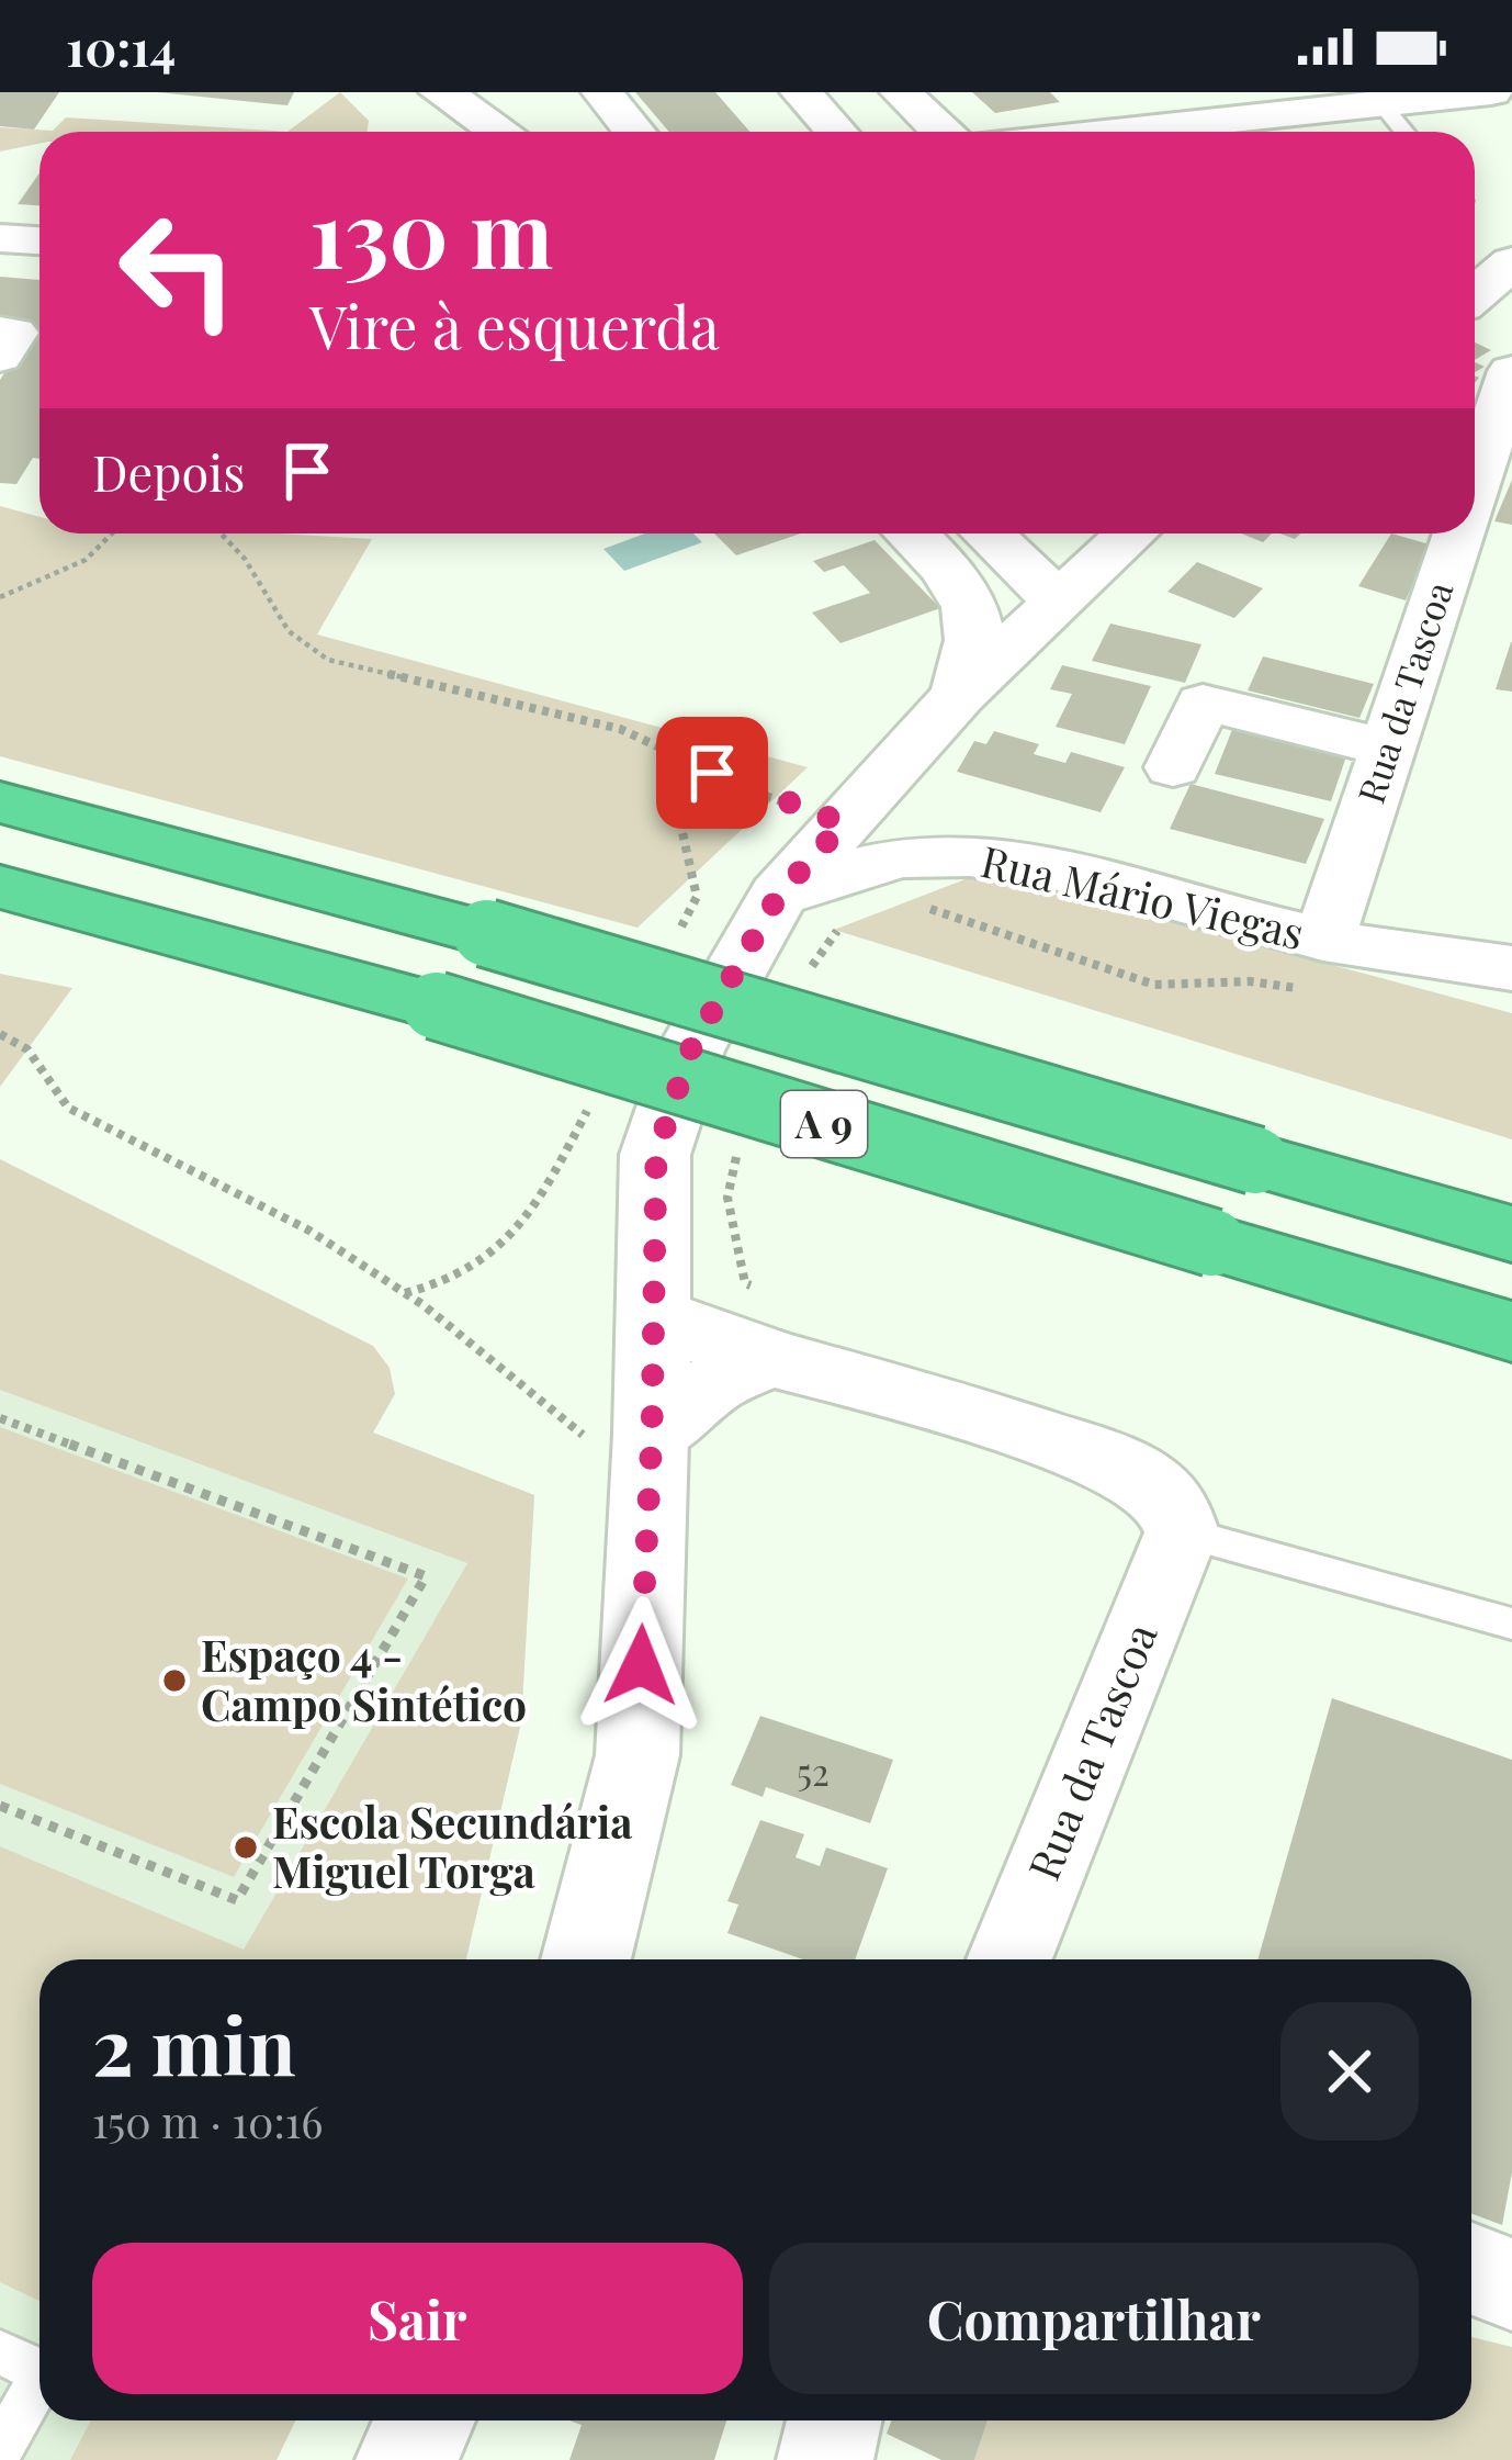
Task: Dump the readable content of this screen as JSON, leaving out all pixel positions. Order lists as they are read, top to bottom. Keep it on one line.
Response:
{"streets":{"highway":["A 9"],"street":["Rua da Tascoa","Rua Mário Viegas"]},"crossings":[["Rua da Tascoa","Rua Mário Viegas"]],"places":["Espaço 4 - Campo Sintético","Escola Secundária Miguel Torga"],"house_numbers":["52"],"page":{"status":"10:14","turn":["130 m","Vire à esquerda"],"then":"Depois","heading":["2 min","150 m · 10:16"],"buttons":["Sair","Compartilhar"]}}
